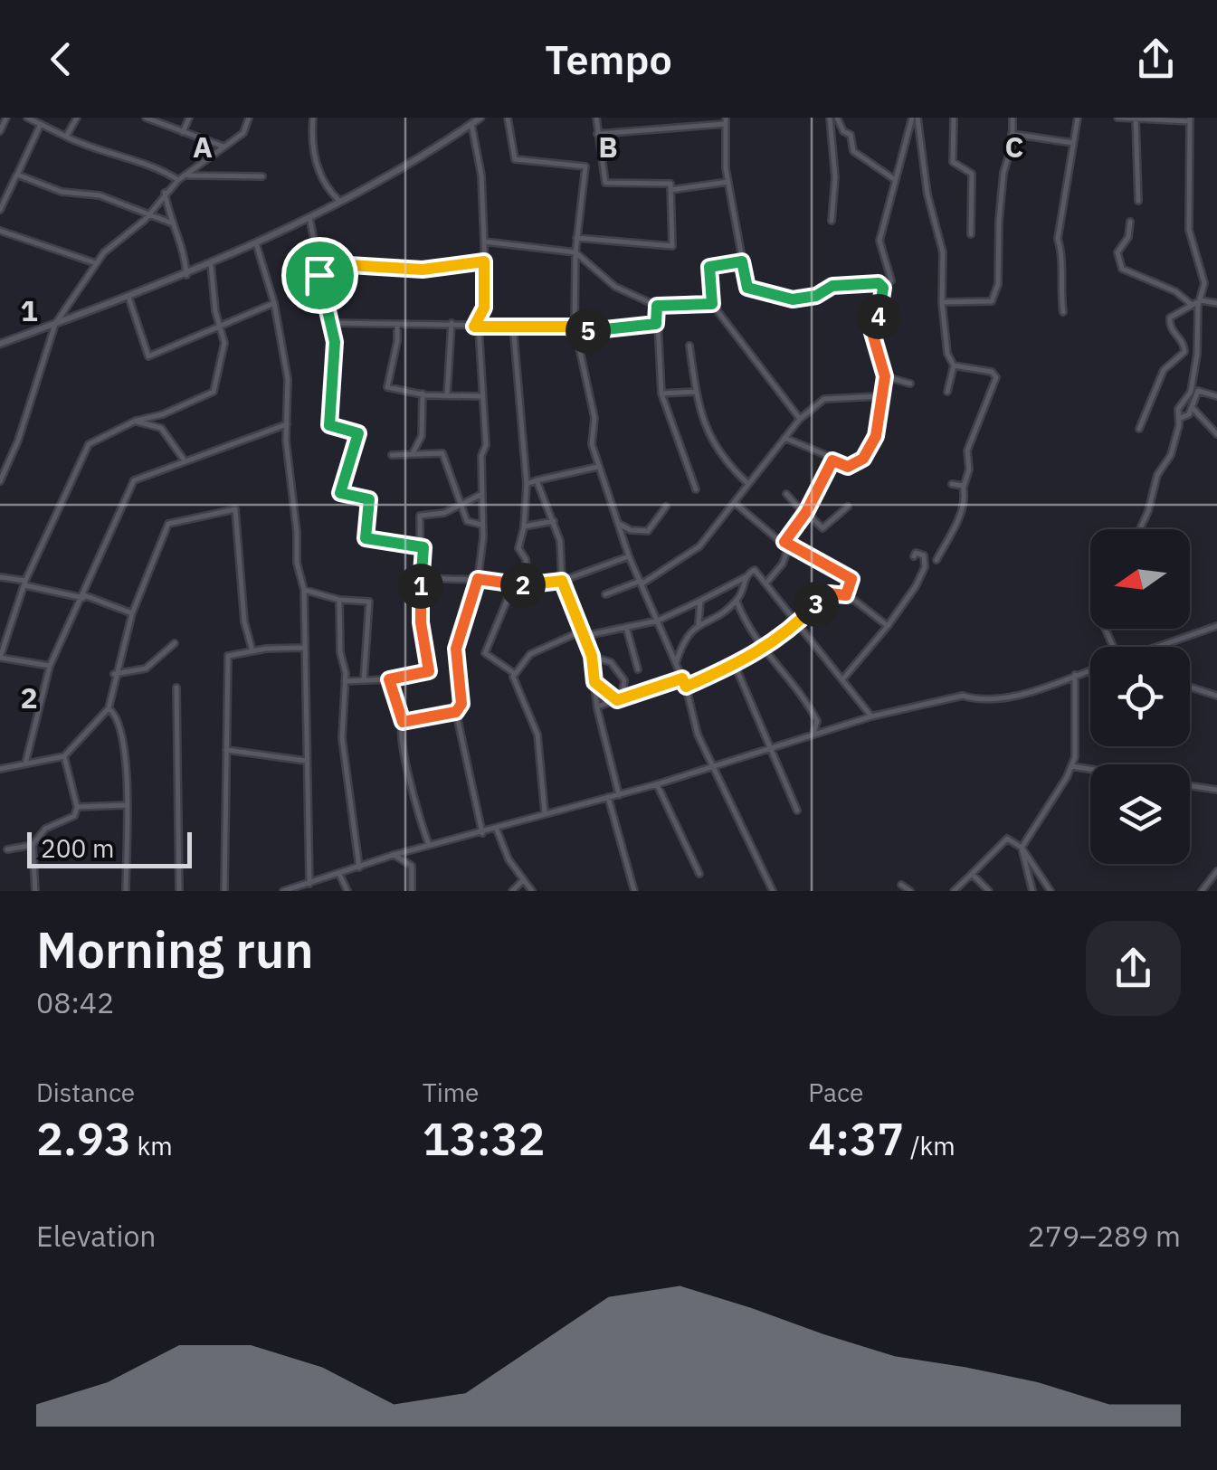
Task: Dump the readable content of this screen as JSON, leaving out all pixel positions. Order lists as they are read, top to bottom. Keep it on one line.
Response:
{"scale_bar":"200 m","north":"left","page":{"header":"Tempo","pins":["4","5","2","1","3"],"scale":"200 m","heading":["Morning run","08:42"],"stats":[["Distance","2.93 km"],["Time","13:32"],["Pace","4:37 /km"]],"chart":["Elevation","279–289 m"]},"grid":{"columns":["A","B","C"],"rows":["1","2"]}}
